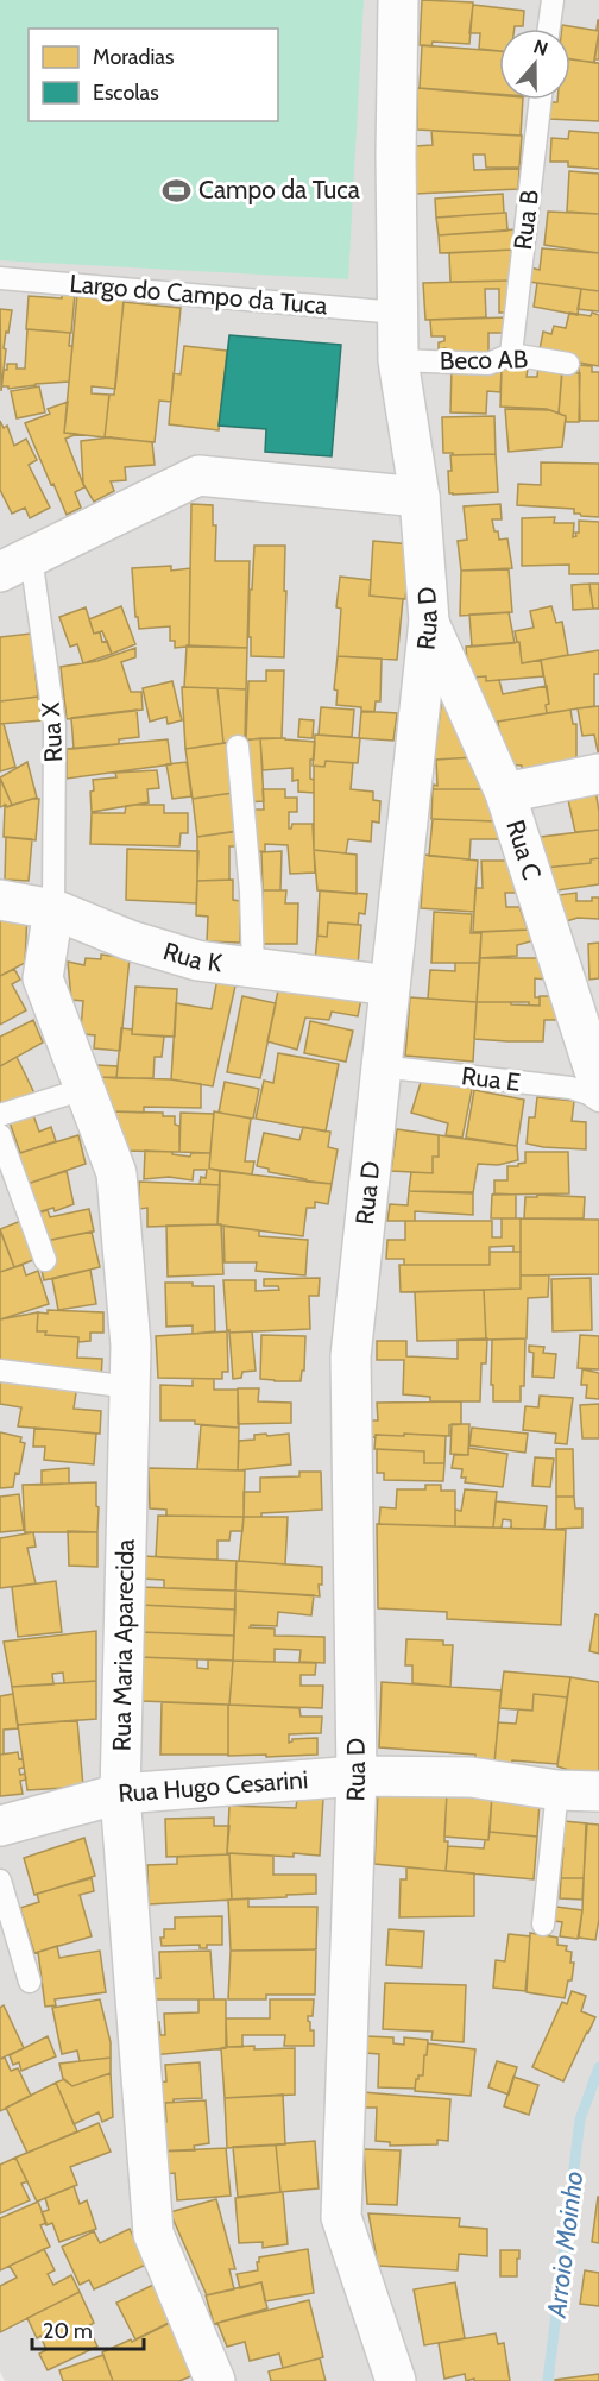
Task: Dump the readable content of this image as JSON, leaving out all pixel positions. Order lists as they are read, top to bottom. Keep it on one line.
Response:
{"streets":{"street":["Rua D","Rua C","Rua K","Rua Maria Aparecida","Rua Hugo Cesarini"],"lane":["Rua B","Largo do Campo da Tuca","Beco AB","Rua X","Rua E"]},"crossings":[["Rua B","Beco AB"],["Largo do Campo da Tuca","Rua D"],["Beco AB","Rua D"],["Rua D","Rua C"],["Rua D","Rua K"],["Rua D","Rua E"],["Rua D","Rua Hugo Cesarini"],["Rua X","Rua K"],["Rua X","Rua Maria Aparecida"],["Rua K","Rua Maria Aparecida"],["Rua Maria Aparecida","Rua Hugo Cesarini"]],"water":["Arroio Moinho"],"places":{"sports":["Campo da Tuca"]},"legend":["Moradias","Escolas"],"scale_bar":"20 m","north":"top"}
